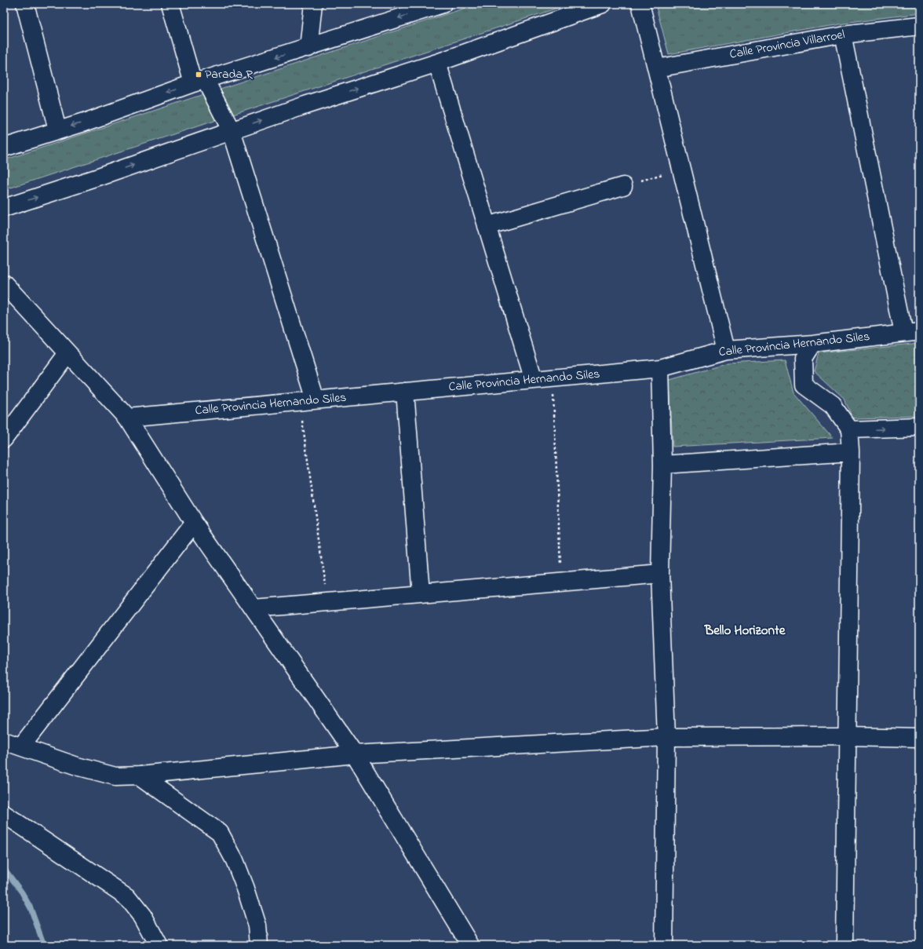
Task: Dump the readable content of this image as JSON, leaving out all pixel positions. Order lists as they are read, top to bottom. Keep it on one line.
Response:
{"streets":{"street":["Calle Provincia Villarroel","Calle Provincia Hernando Siles"]},"districts":["Bello Horizonte"],"places":{"transit":["Parada R"]}}
